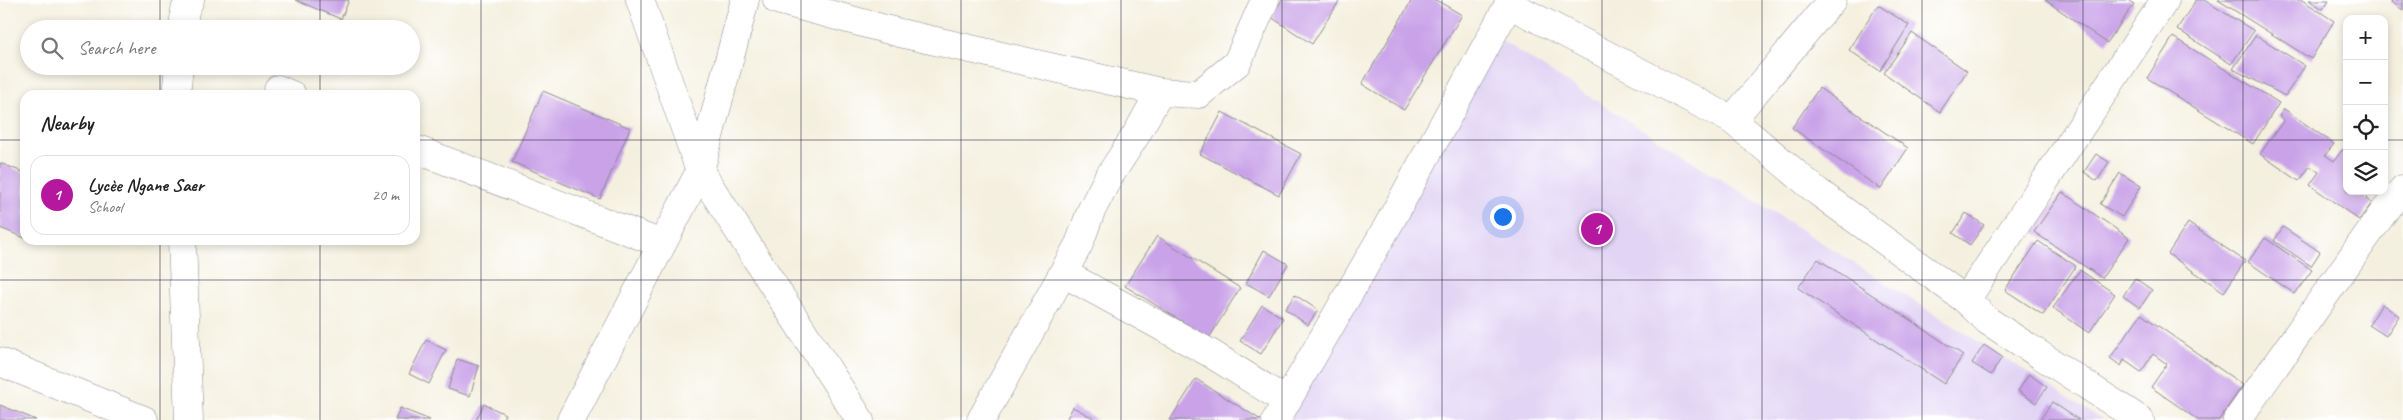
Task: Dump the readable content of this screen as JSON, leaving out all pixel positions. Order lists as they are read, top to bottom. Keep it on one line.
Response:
{"page":{"map_buttons":["+","−"],"search":"Search here","heading":"Nearby","list":[{"mark":"1","name":"Lycèe Ngane Saer","note":"School","value":"20 m"}],"pins":"1"}}
